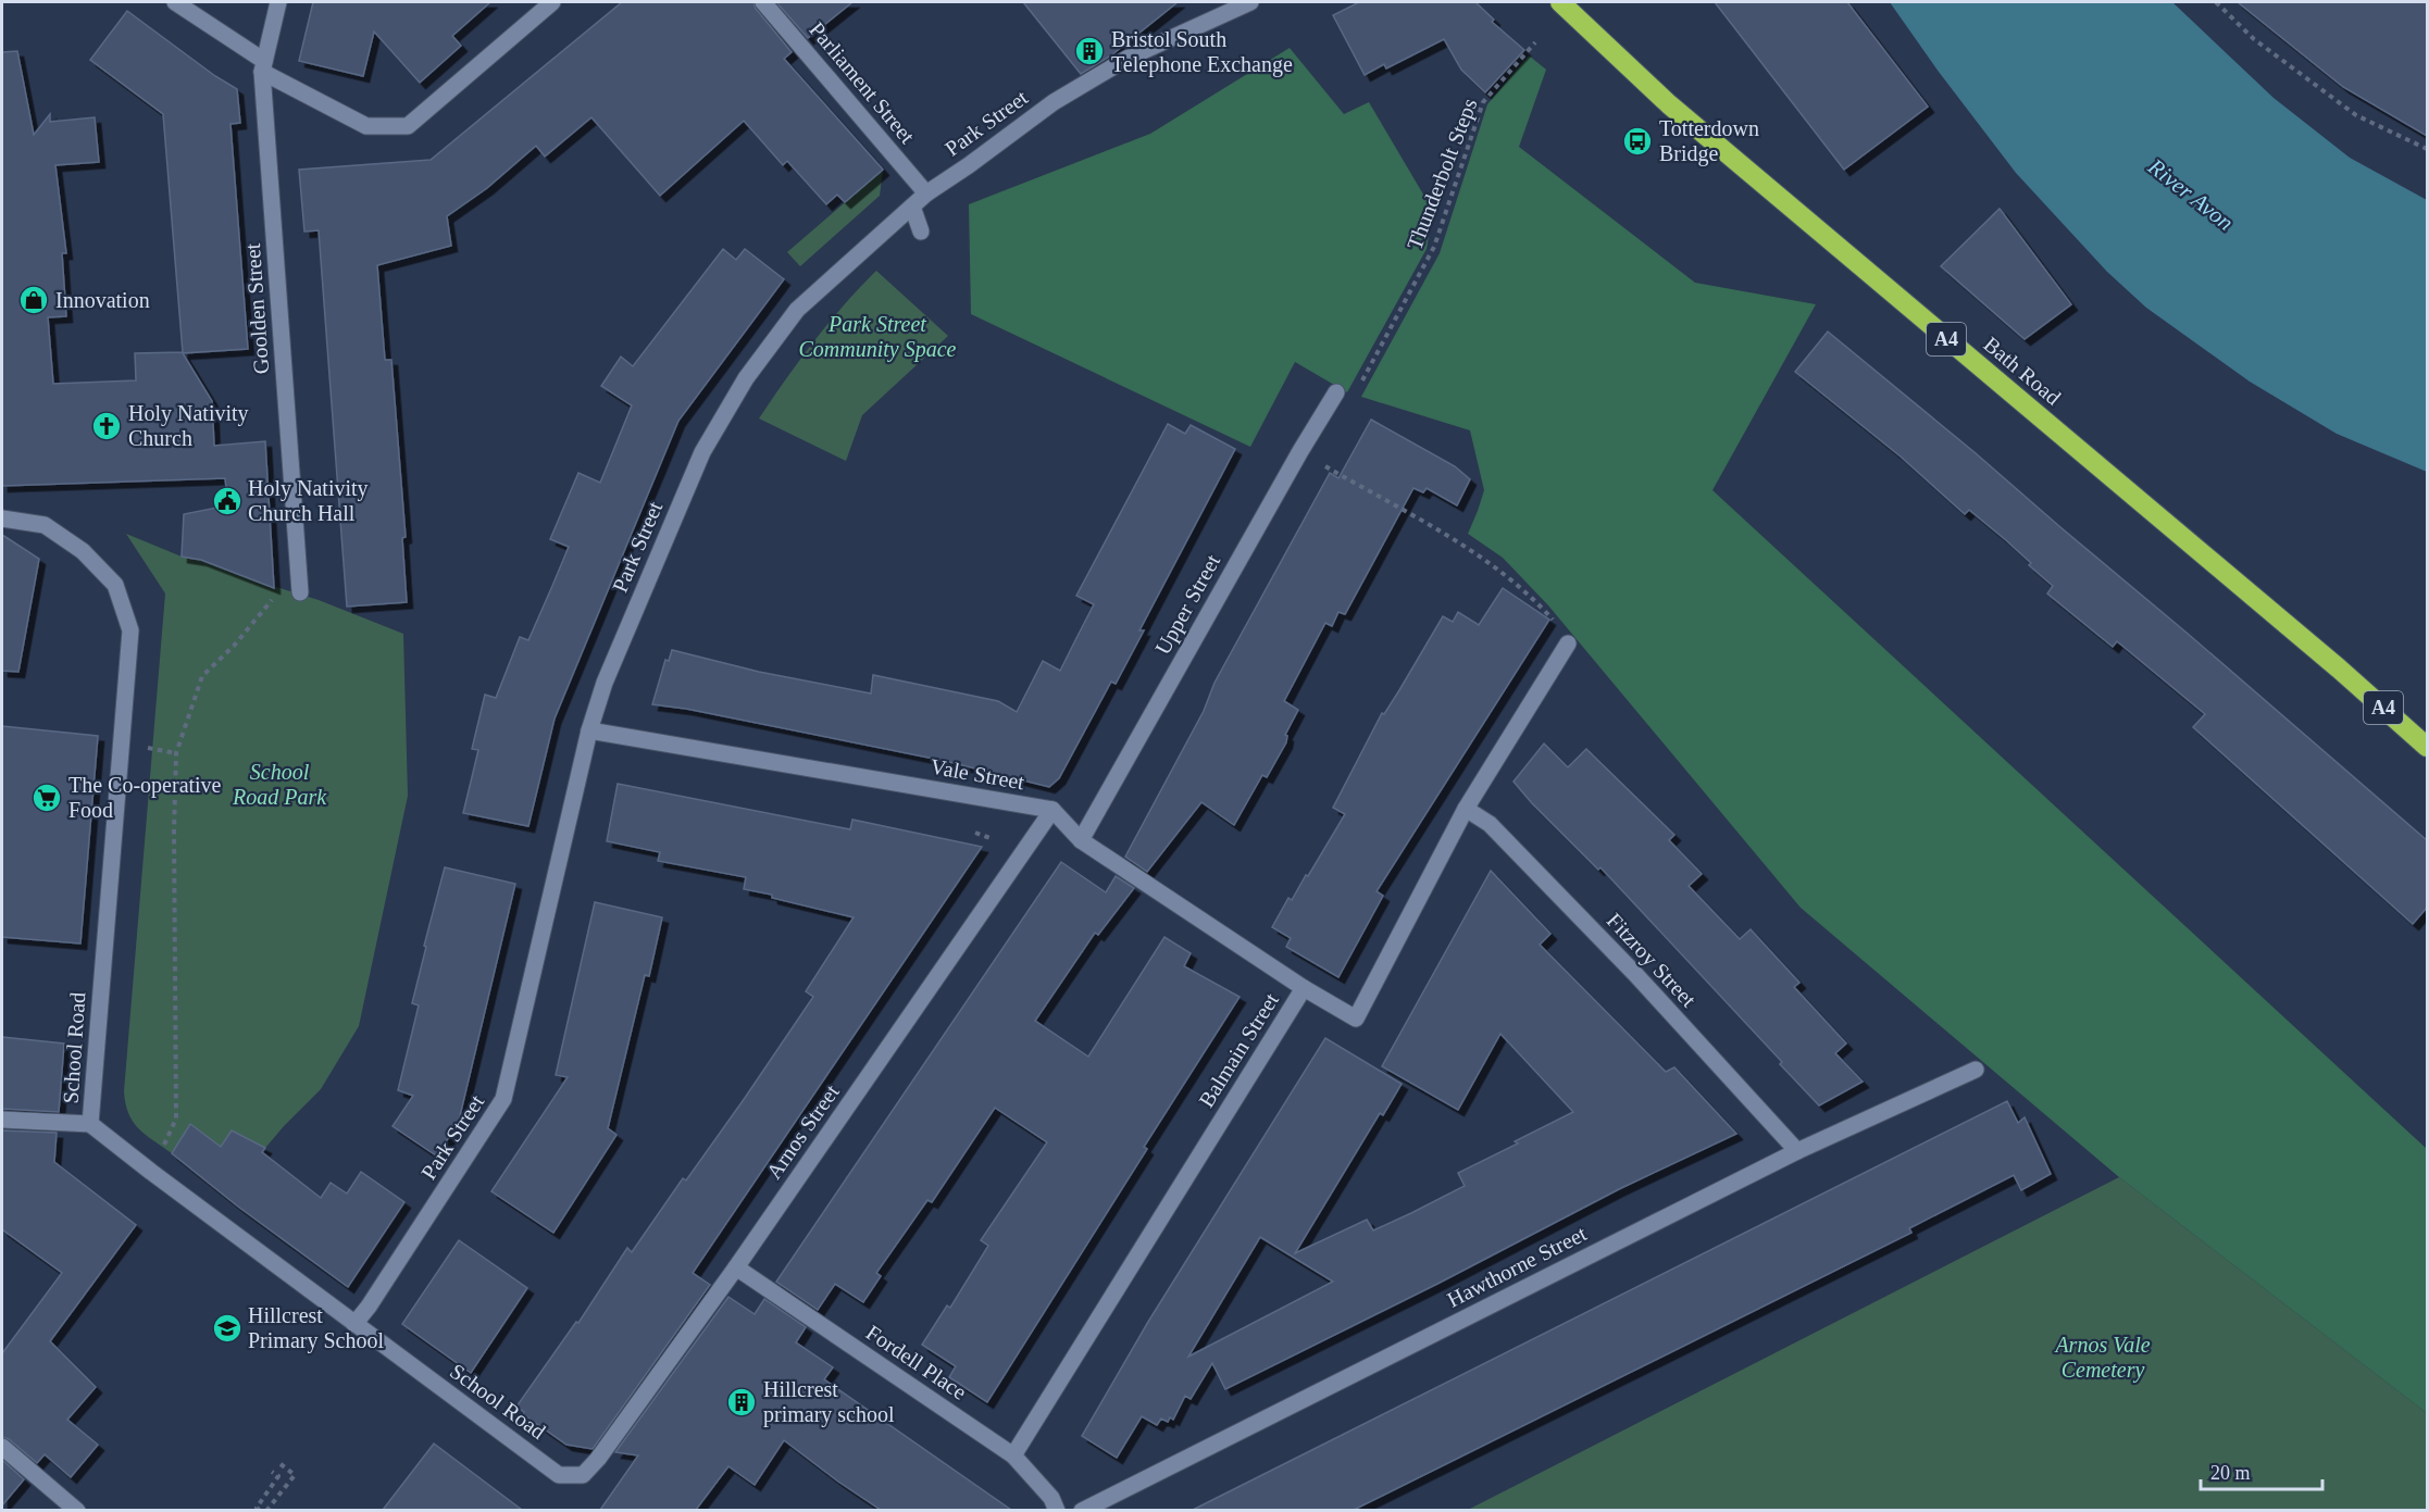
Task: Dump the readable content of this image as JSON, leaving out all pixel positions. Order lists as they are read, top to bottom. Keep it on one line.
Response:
{"streets":{"highway":["A4","Bath Road"],"street":["Parliament Street","Park Street","Goolden Street","Upper Street","Vale Street","Fitzroy Street","School Road","Balmain Street","Arnos Street","Hawthorne Street","Fordell Place"],"path":["Thunderbolt Steps"]},"crossings":[["Parliament Street","Park Street"],["Park Street","Vale Street"],["Park Street","School Road"],["Vale Street","Arnos Street"],["Fitzroy Street","Balmain Street"],["Fitzroy Street","Hawthorne Street"],["School Road","Arnos Street"],["Balmain Street","Fordell Place"],["Arnos Street","Fordell Place"]],"water":["River Avon"],"parks":["Park Street Community Space","School Road Park","Arnos Vale Cemetery"],"places":{"building":["Bristol South Telephone Exchange","Hillcrest primary school"],"bus stop":["Totterdown Bridge"],"shop":["Innovation"],"church":["Holy Nativity Church"],"public building":["Holy Nativity Church Hall"],"supermarket":["The Co-operative Food"],"school or university":["Hillcrest Primary School"]},"scale_bar":"20 m"}
